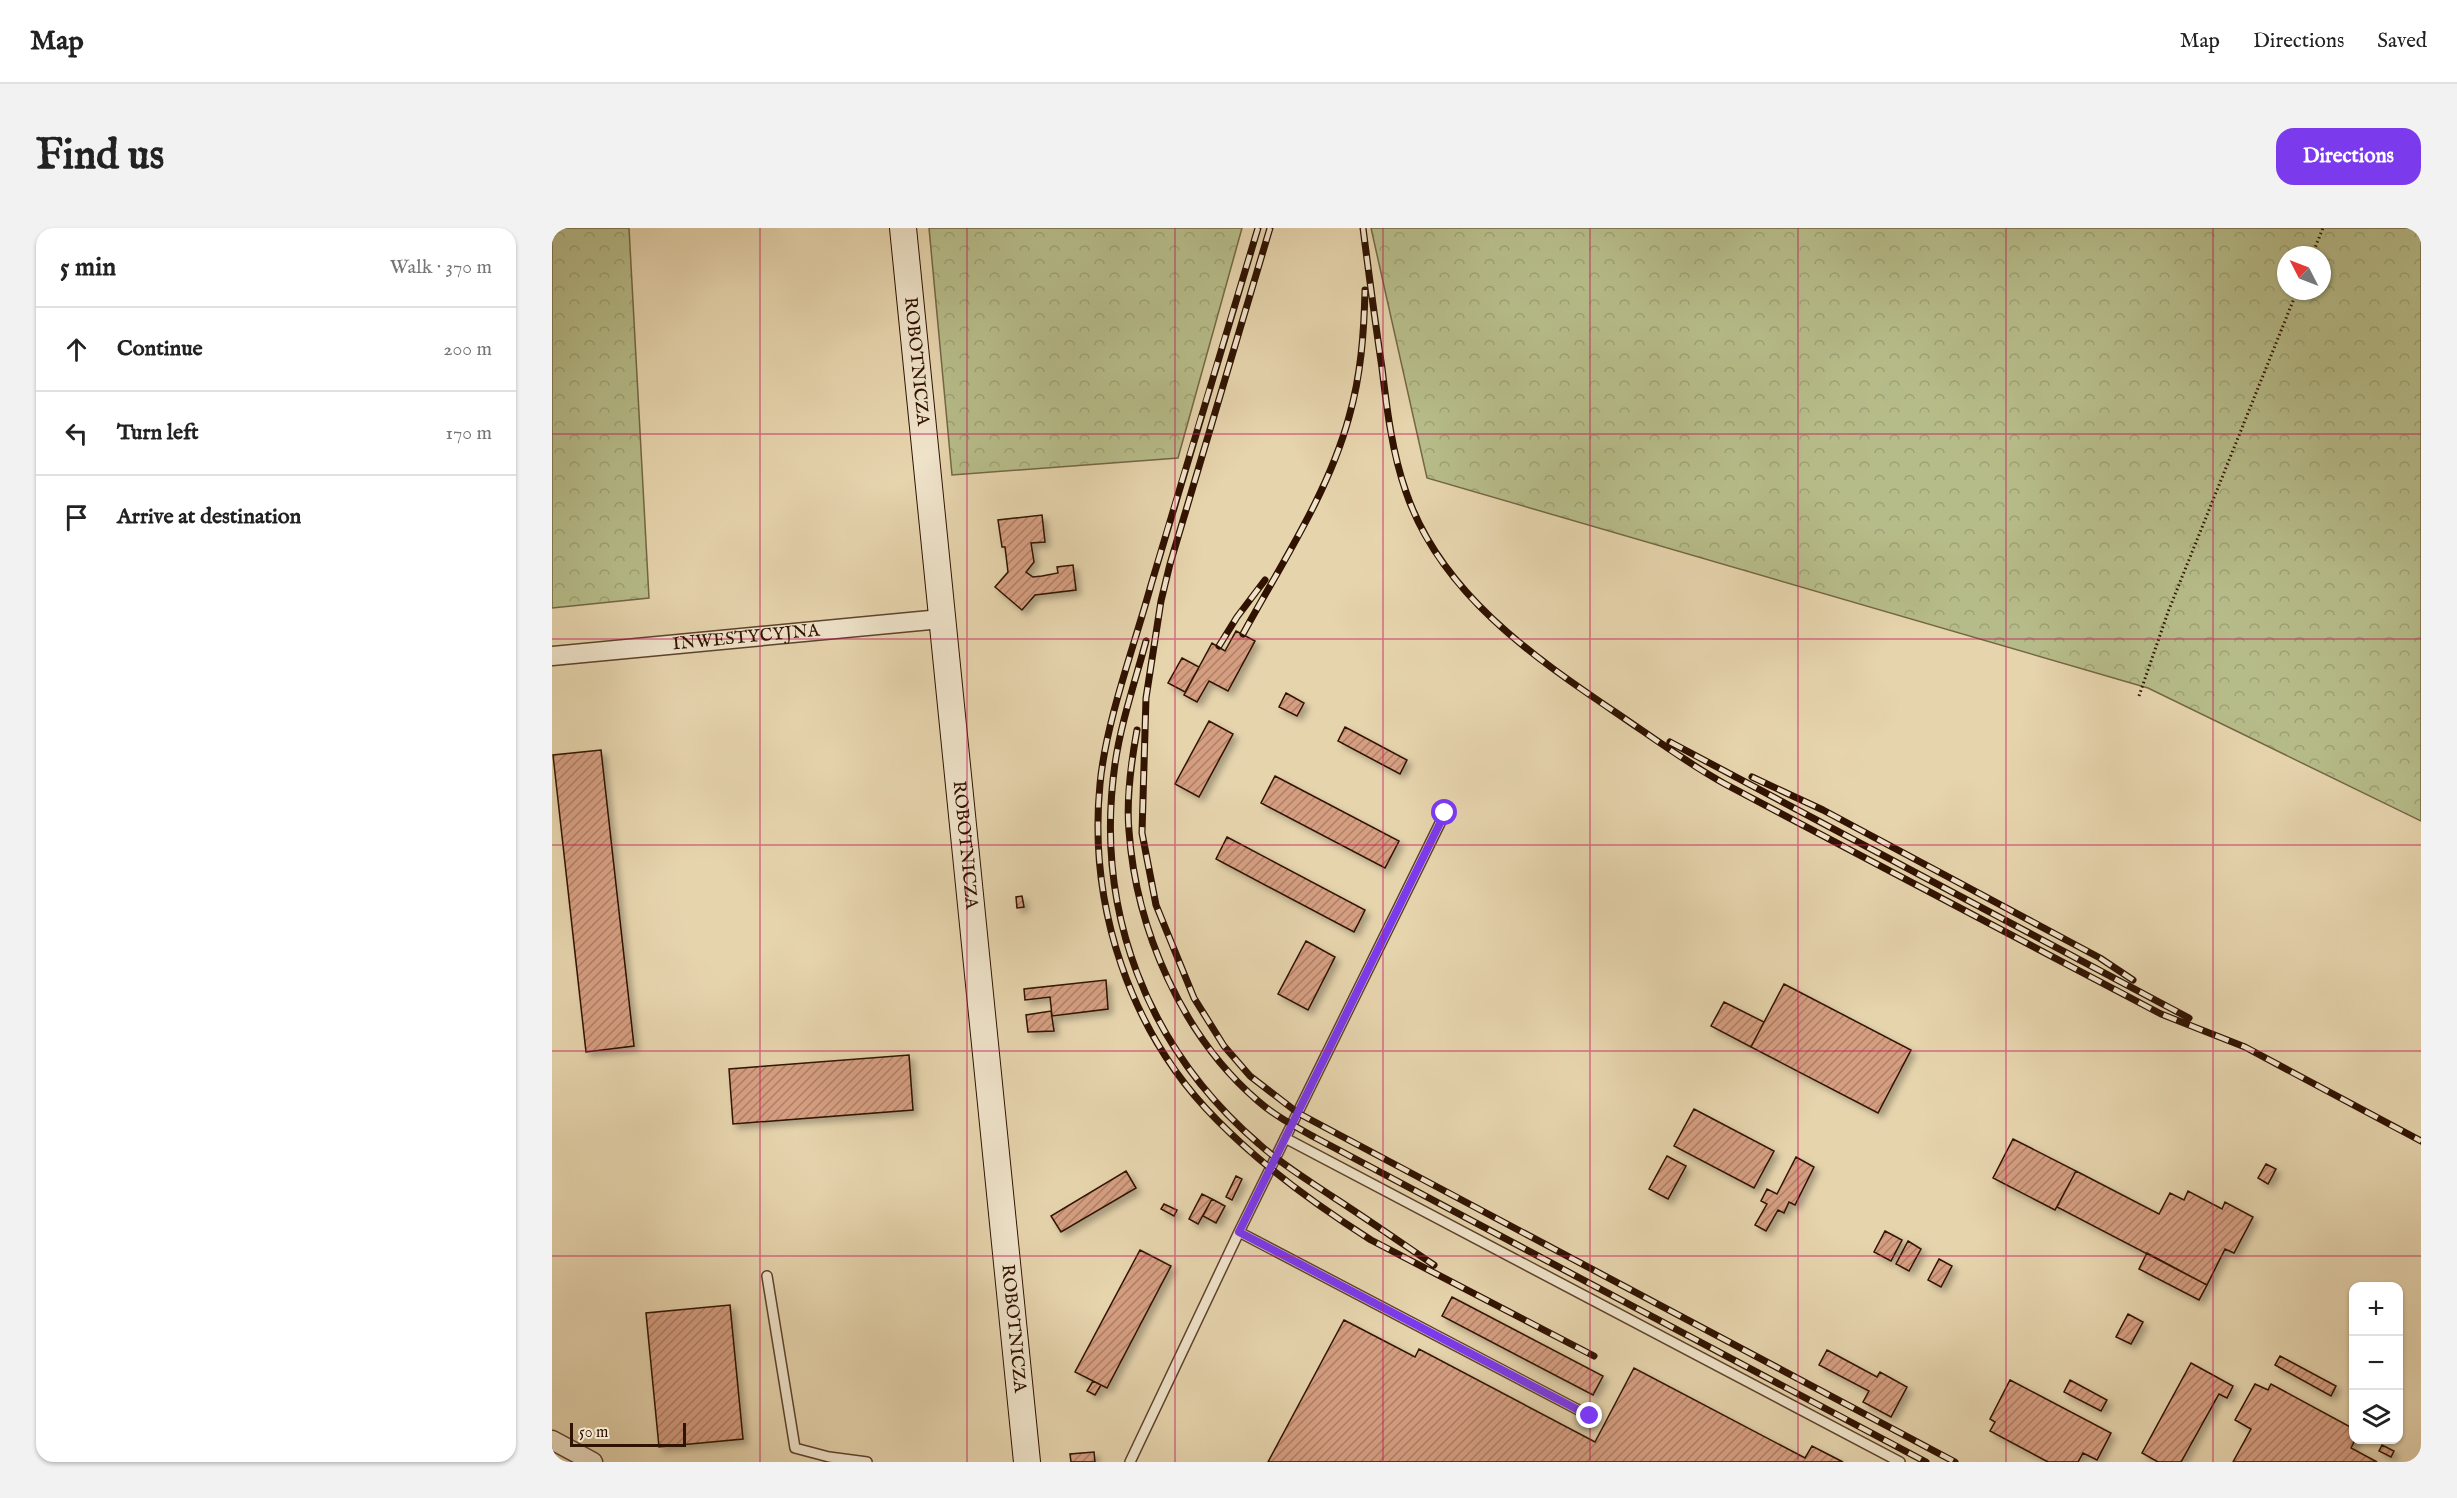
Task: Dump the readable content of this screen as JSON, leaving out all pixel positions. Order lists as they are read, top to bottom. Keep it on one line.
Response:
{"streets":{"street":["ROBOTNICZA","INWESTYCYJNA"]},"crossings":[["ROBOTNICZA","INWESTYCYJNA"]],"scale_bar":"50 m","north":"top left","page":{"header":"Map","nav":["Map","Directions","Saved"],"buttons":"Directions","title":"Find us","heading":["5 min","Walk · 370 m"],"list":[["Continue","200 m"],["Turn left","170 m"],"Arrive at destination"],"map_buttons":["+","−"],"scale":"50 m"}}
